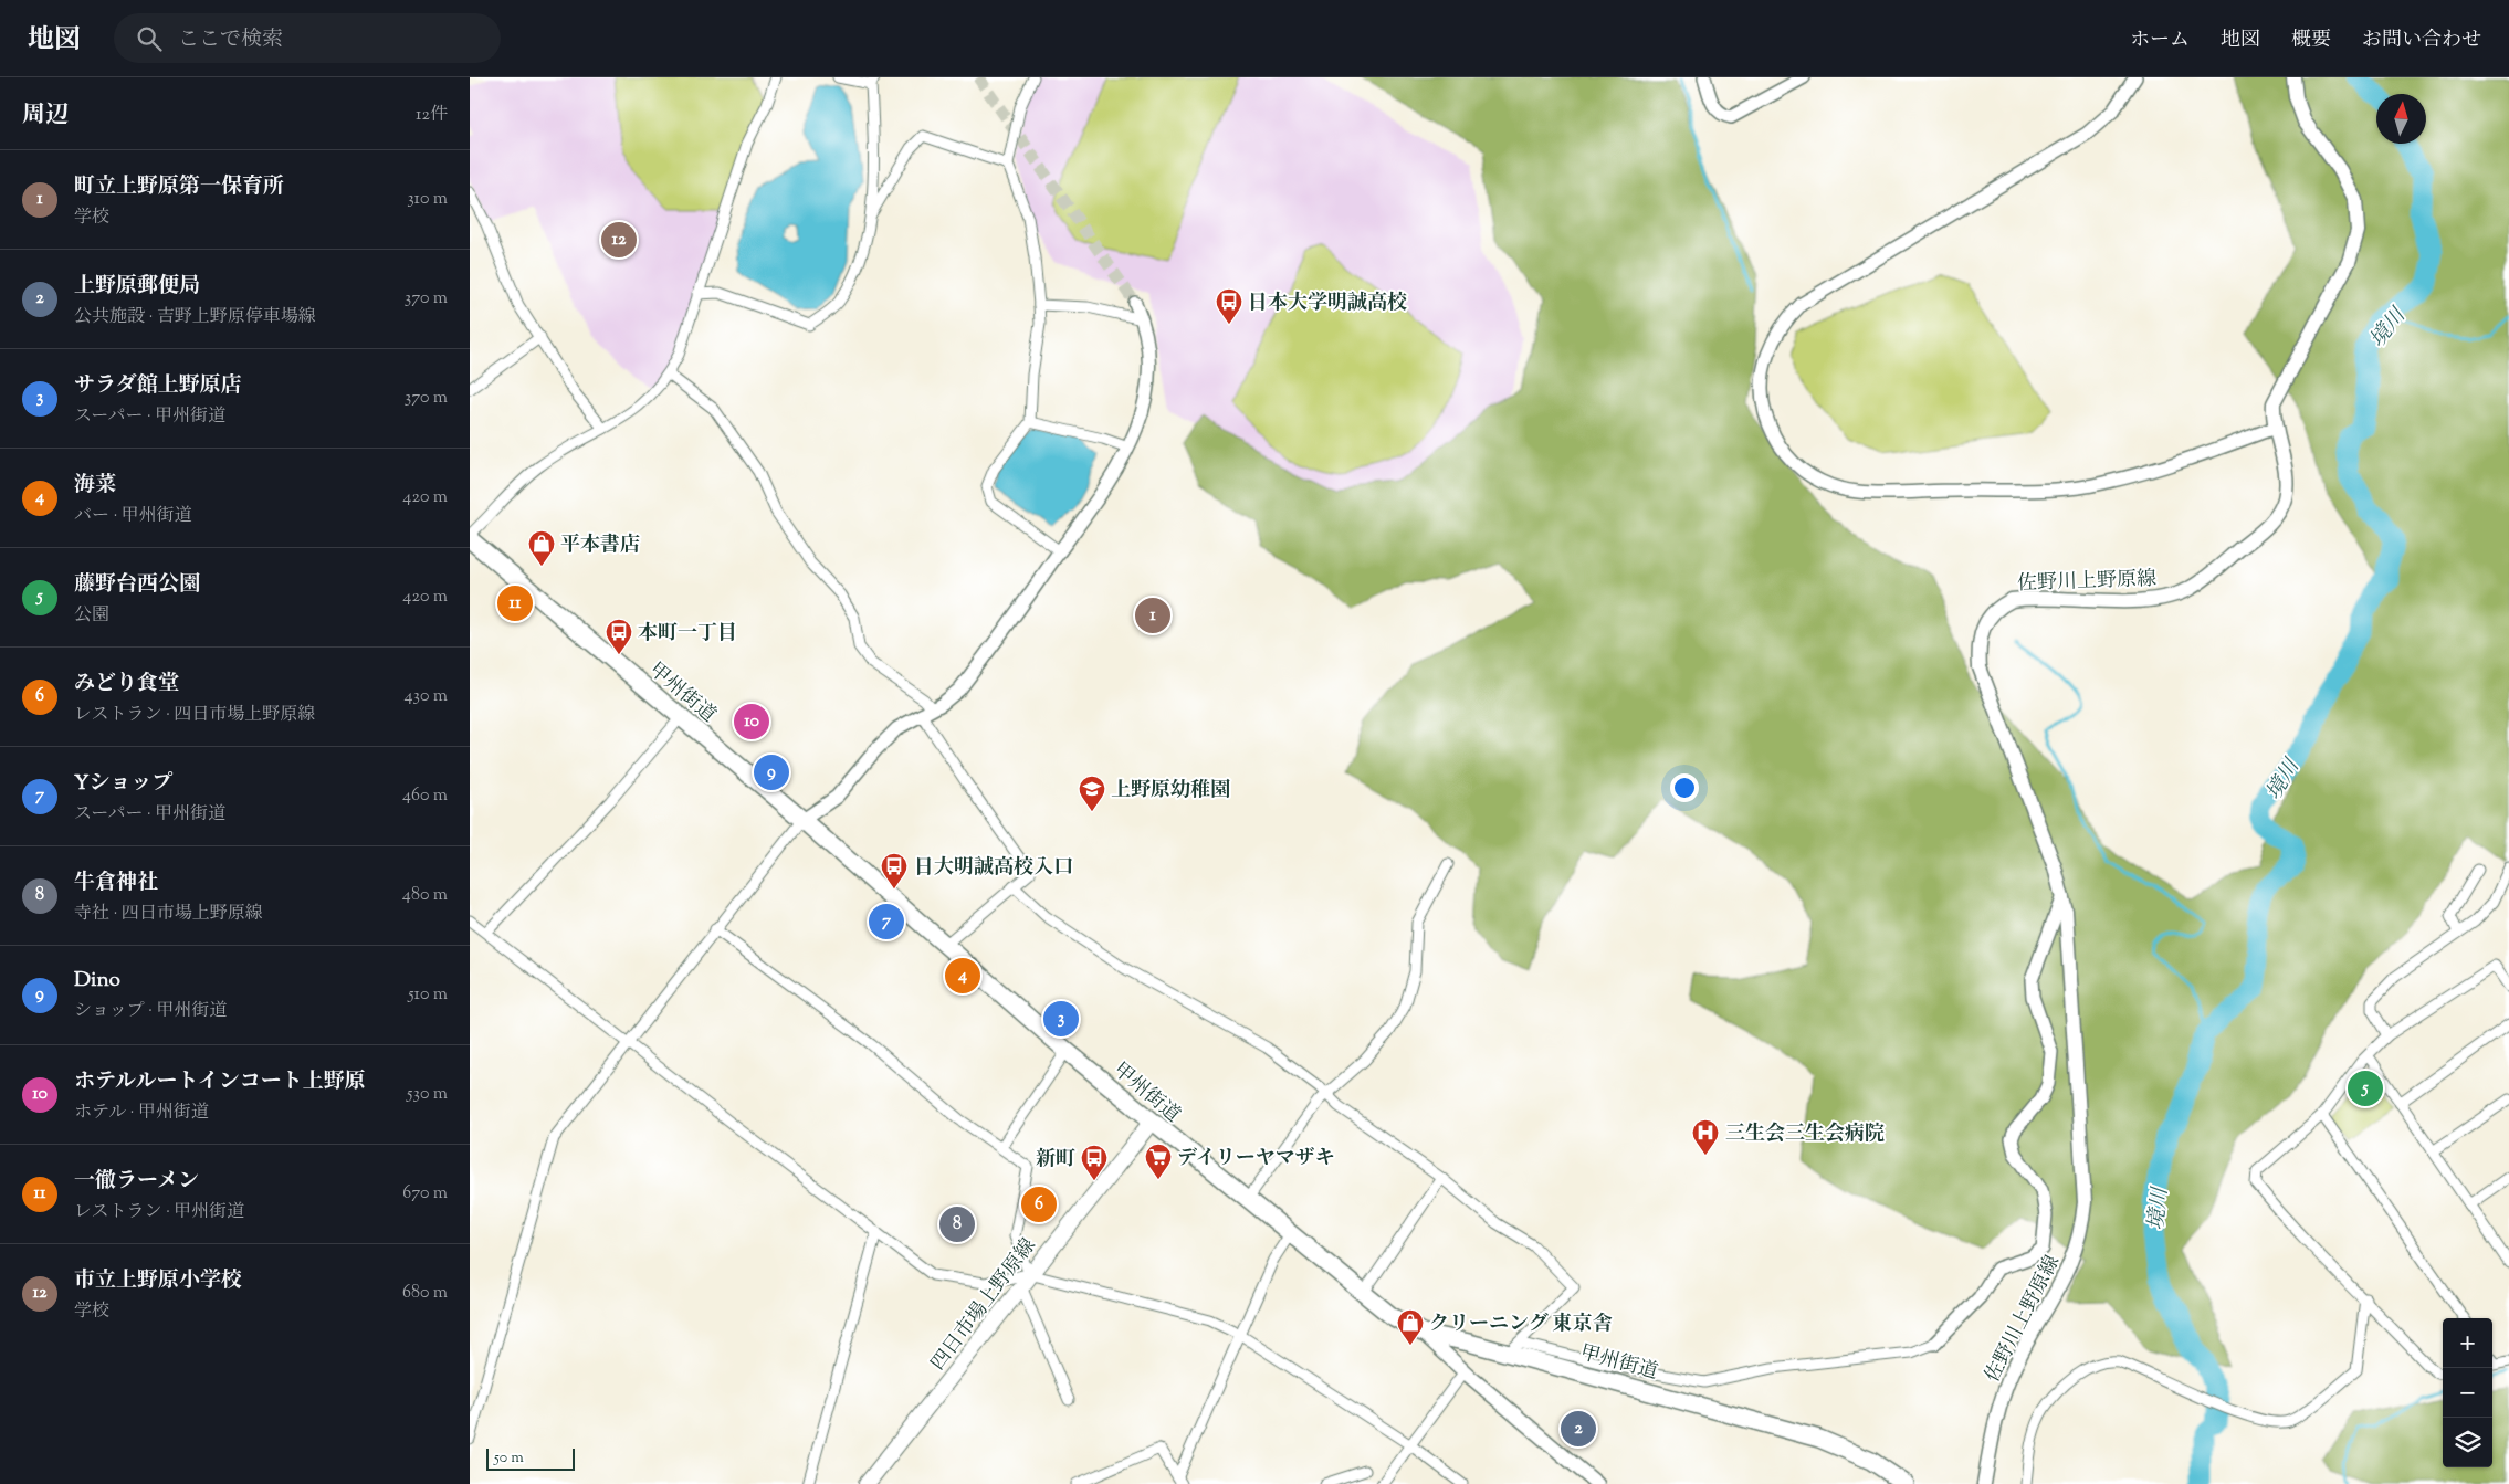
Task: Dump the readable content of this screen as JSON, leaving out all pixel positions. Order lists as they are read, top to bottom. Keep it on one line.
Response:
{"streets":{"highway":["甲州街道"],"main road":["佐野川上野原線","四日市場上野原線"]},"crossings":[["甲州街道","四日市場上野原線"]],"water":["境川"],"places":{"bus stop":["日本大学明誠高校","本町一丁目","日大明誠高校入口","新町"],"shop":["平本書店","クリーニング 東京舎"],"school or university":["上野原幼稚園"],"hospital":["三生会三生会病院"],"supermarket":["デイリーヤマザキ"]},"scale_bar":"50 m","north":"top","page":{"header":"地図","search":"ここで検索","nav":["ホーム","地図","概要","お問い合わせ"],"heading":["周辺","12件"],"list":[{"mark":"1","name":"町立上野原第一保育所","note":"学校","value":"310 m"},{"mark":"2","name":"上野原郵便局","note":"公共施設 · 吉野上野原停車場線","value":"370 m"},{"mark":"3","name":"サラダ館上野原店","note":"スーパー · 甲州街道","value":"370 m"},{"mark":"4","name":"海菜","note":"バー · 甲州街道","value":"420 m"},{"mark":"5","name":"藤野台西公園","note":"公園","value":"420 m"},{"mark":"6","name":"みどり食堂","note":"レストラン · 四日市場上野原線","value":"430 m"},{"mark":"7","name":"Yショップ","note":"スーパー · 甲州街道","value":"460 m"},{"mark":"8","name":"牛倉神社","note":"寺社 · 四日市場上野原線","value":"480 m"},{"mark":"9","name":"Dino","note":"ショップ · 甲州街道","value":"510 m"},{"mark":"10","name":"ホテルルートインコート上野原","note":"ホテル · 甲州街道","value":"530 m"},{"mark":"11","name":"一徹ラーメン","note":"レストラン · 甲州街道","value":"670 m"},{"mark":"12","name":"市立上野原小学校","note":"学校","value":"680 m"}],"pins":["12","11","1","10","9","7","4","3","5","6","8","2"],"map_buttons":["+","−"],"scale":"50 m"}}
